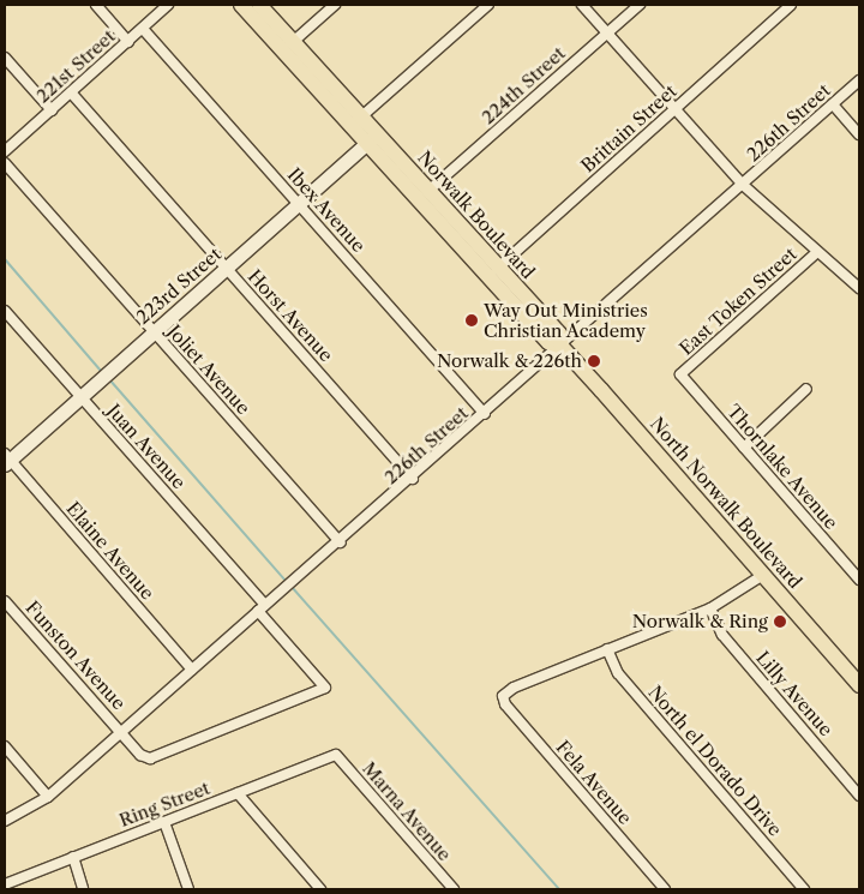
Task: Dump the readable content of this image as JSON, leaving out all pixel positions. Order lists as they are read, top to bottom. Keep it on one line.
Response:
{"streets":{"main road":["Norwalk Boulevard","North Norwalk Boulevard"],"street":["221st Street","224th Street","226th Street","Brittain Street","Ibex Avenue","223rd Street","East Token Street","Horst Avenue","Joliet Avenue","Juan Avenue","Thornlake Avenue","Elaine Avenue","Funston Avenue","Lilly Avenue","North el Dorado Drive","Fela Avenue","Ring Street","Marna Avenue"]},"crossings":[["221st Street","Ibex Avenue"],["221st Street","Horst Avenue"],["224th Street","Norwalk Boulevard"],["226th Street","Ibex Avenue"],["226th Street","Norwalk Boulevard"],["226th Street","Horst Avenue"],["226th Street","Joliet Avenue"],["226th Street","Juan Avenue"],["226th Street","North Norwalk Boulevard"],["226th Street","Elaine Avenue"],["226th Street","Funston Avenue"],["Brittain Street","Norwalk Boulevard"],["Ibex Avenue","223rd Street"],["Norwalk Boulevard","223rd Street"],["Norwalk Boulevard","North Norwalk Boulevard"],["223rd Street","Horst Avenue"],["223rd Street","Joliet Avenue"],["223rd Street","Juan Avenue"],["223rd Street","Elaine Avenue"],["East Token Street","Thornlake Avenue"],["Juan Avenue","Funston Avenue"],["North el Dorado Drive","Fela Avenue"],["Ring Street","Marna Avenue"]],"places":["Way Out Ministries Christian Academy","Norwalk & 226th","Norwalk & Ring"]}
